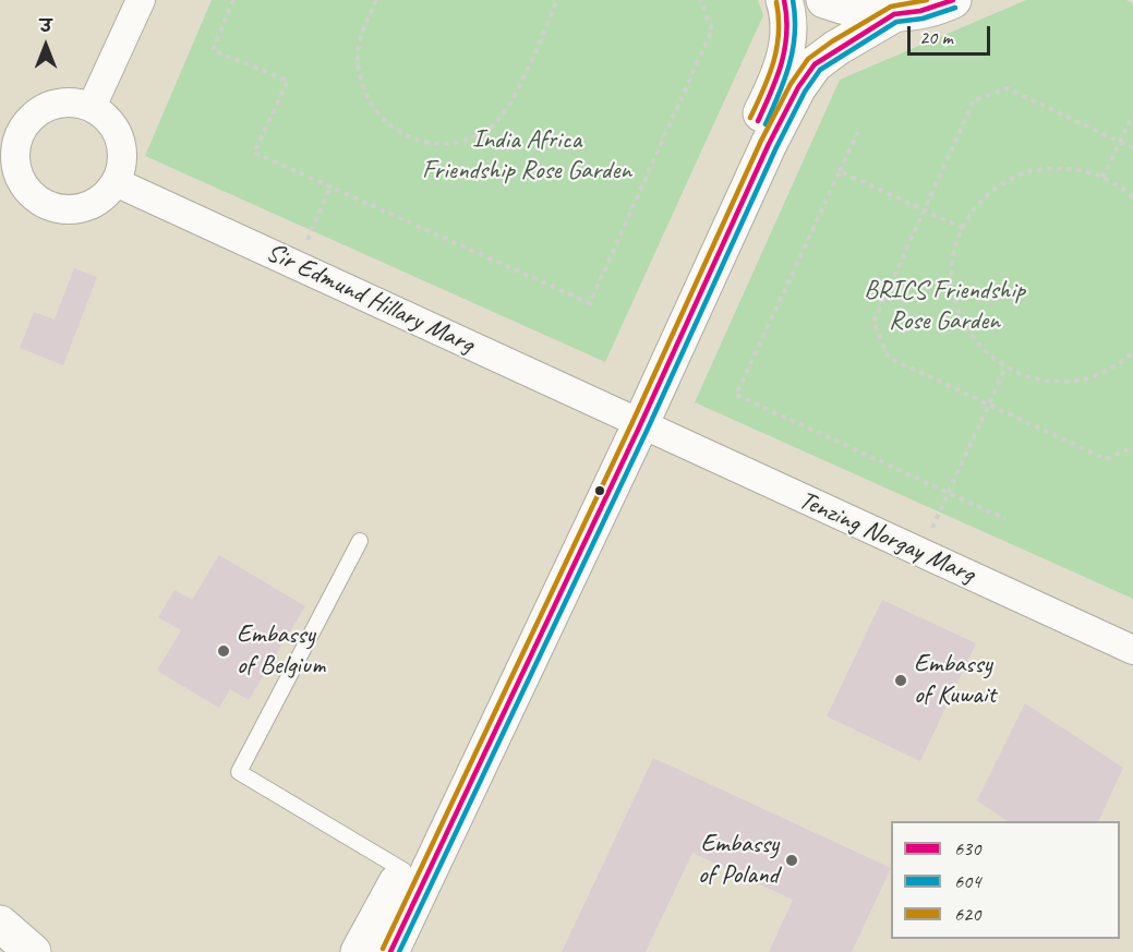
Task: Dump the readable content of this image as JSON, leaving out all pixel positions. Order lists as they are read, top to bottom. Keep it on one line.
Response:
{"streets":{"street":["Sir Edmund Hillary Marg","Tenzing Norgay Marg"]},"crossings":[["Sir Edmund Hillary Marg","Tenzing Norgay Marg"]],"parks":["India Africa Friendship Rose Garden","BRICS Friendship Rose Garden"],"places":["Embassy of Belgium","Embassy of Kuwait","Embassy of Poland"],"lines":["transit line 630","transit line 604","transit line 620"],"legend":["630","604","620"],"scale_bar":"20 m","north":"top"}
